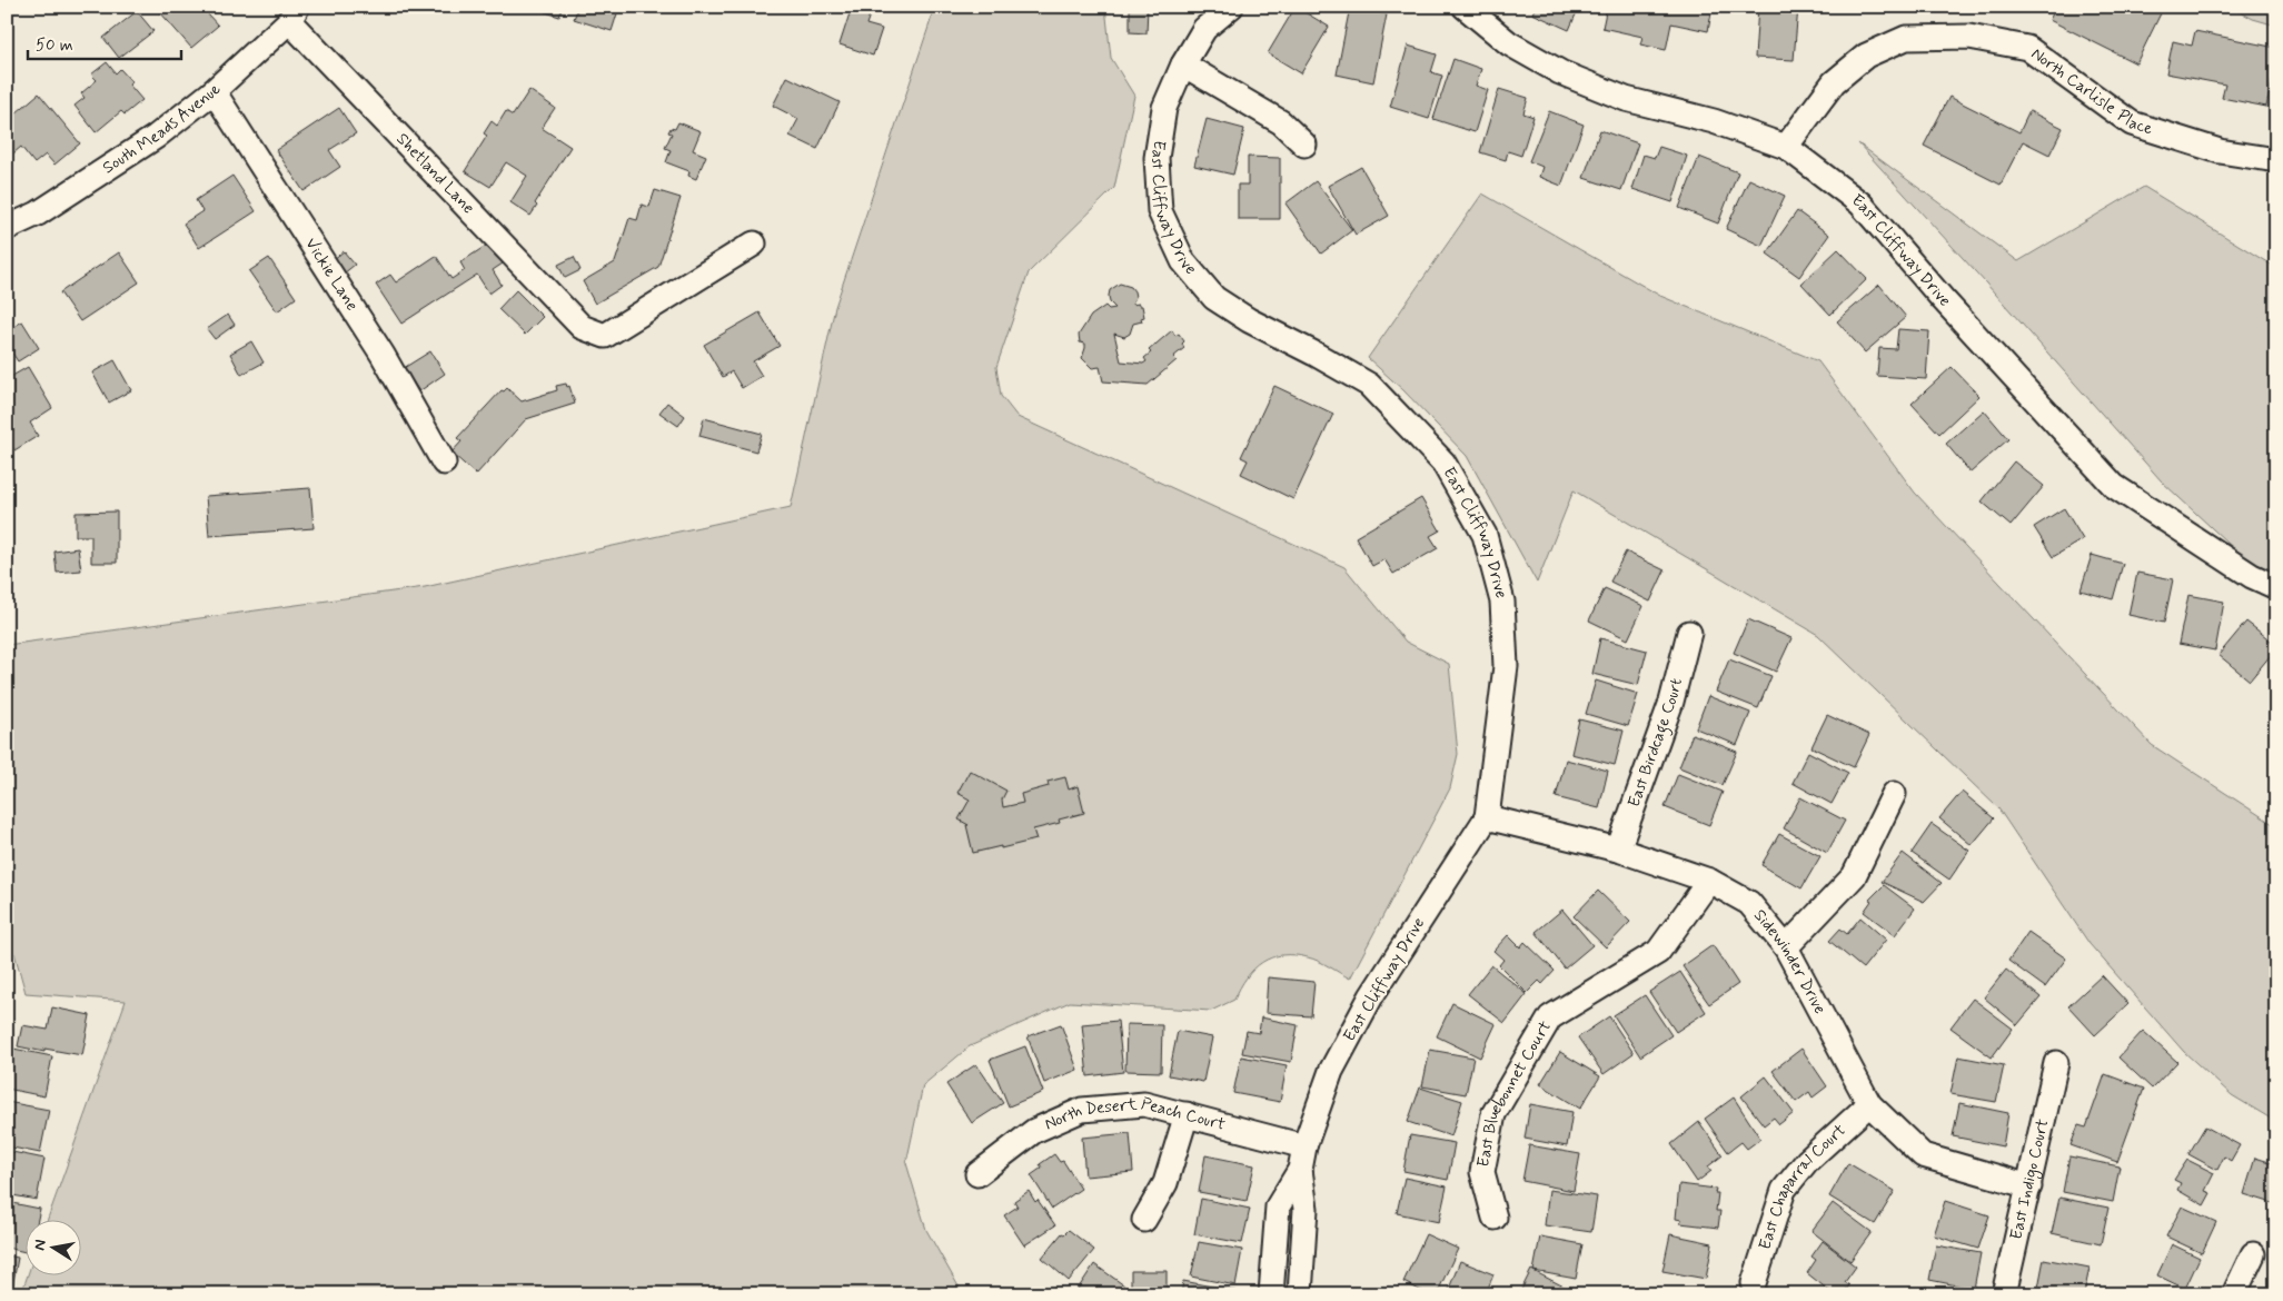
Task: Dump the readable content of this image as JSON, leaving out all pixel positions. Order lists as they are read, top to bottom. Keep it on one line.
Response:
{"streets":{"street":["North Carlisle Place","South Meads Avenue","Shetland Lane","East Cliffway Drive","Vickie Lane","East Birdcage Court","Sidewinder Drive","East Bluebonnet Court","North Desert Peach Court","East Indigo Court","East Chaparral Court"]},"crossings":[["North Carlisle Place","East Cliffway Drive"],["South Meads Avenue","Shetland Lane"],["South Meads Avenue","Vickie Lane"],["East Cliffway Drive","Sidewinder Drive"],["East Cliffway Drive","North Desert Peach Court"],["East Birdcage Court","Sidewinder Drive"],["Sidewinder Drive","East Bluebonnet Court"],["Sidewinder Drive","East Indigo Court"],["Sidewinder Drive","East Chaparral Court"]],"scale_bar":"50 m","north":"left"}
